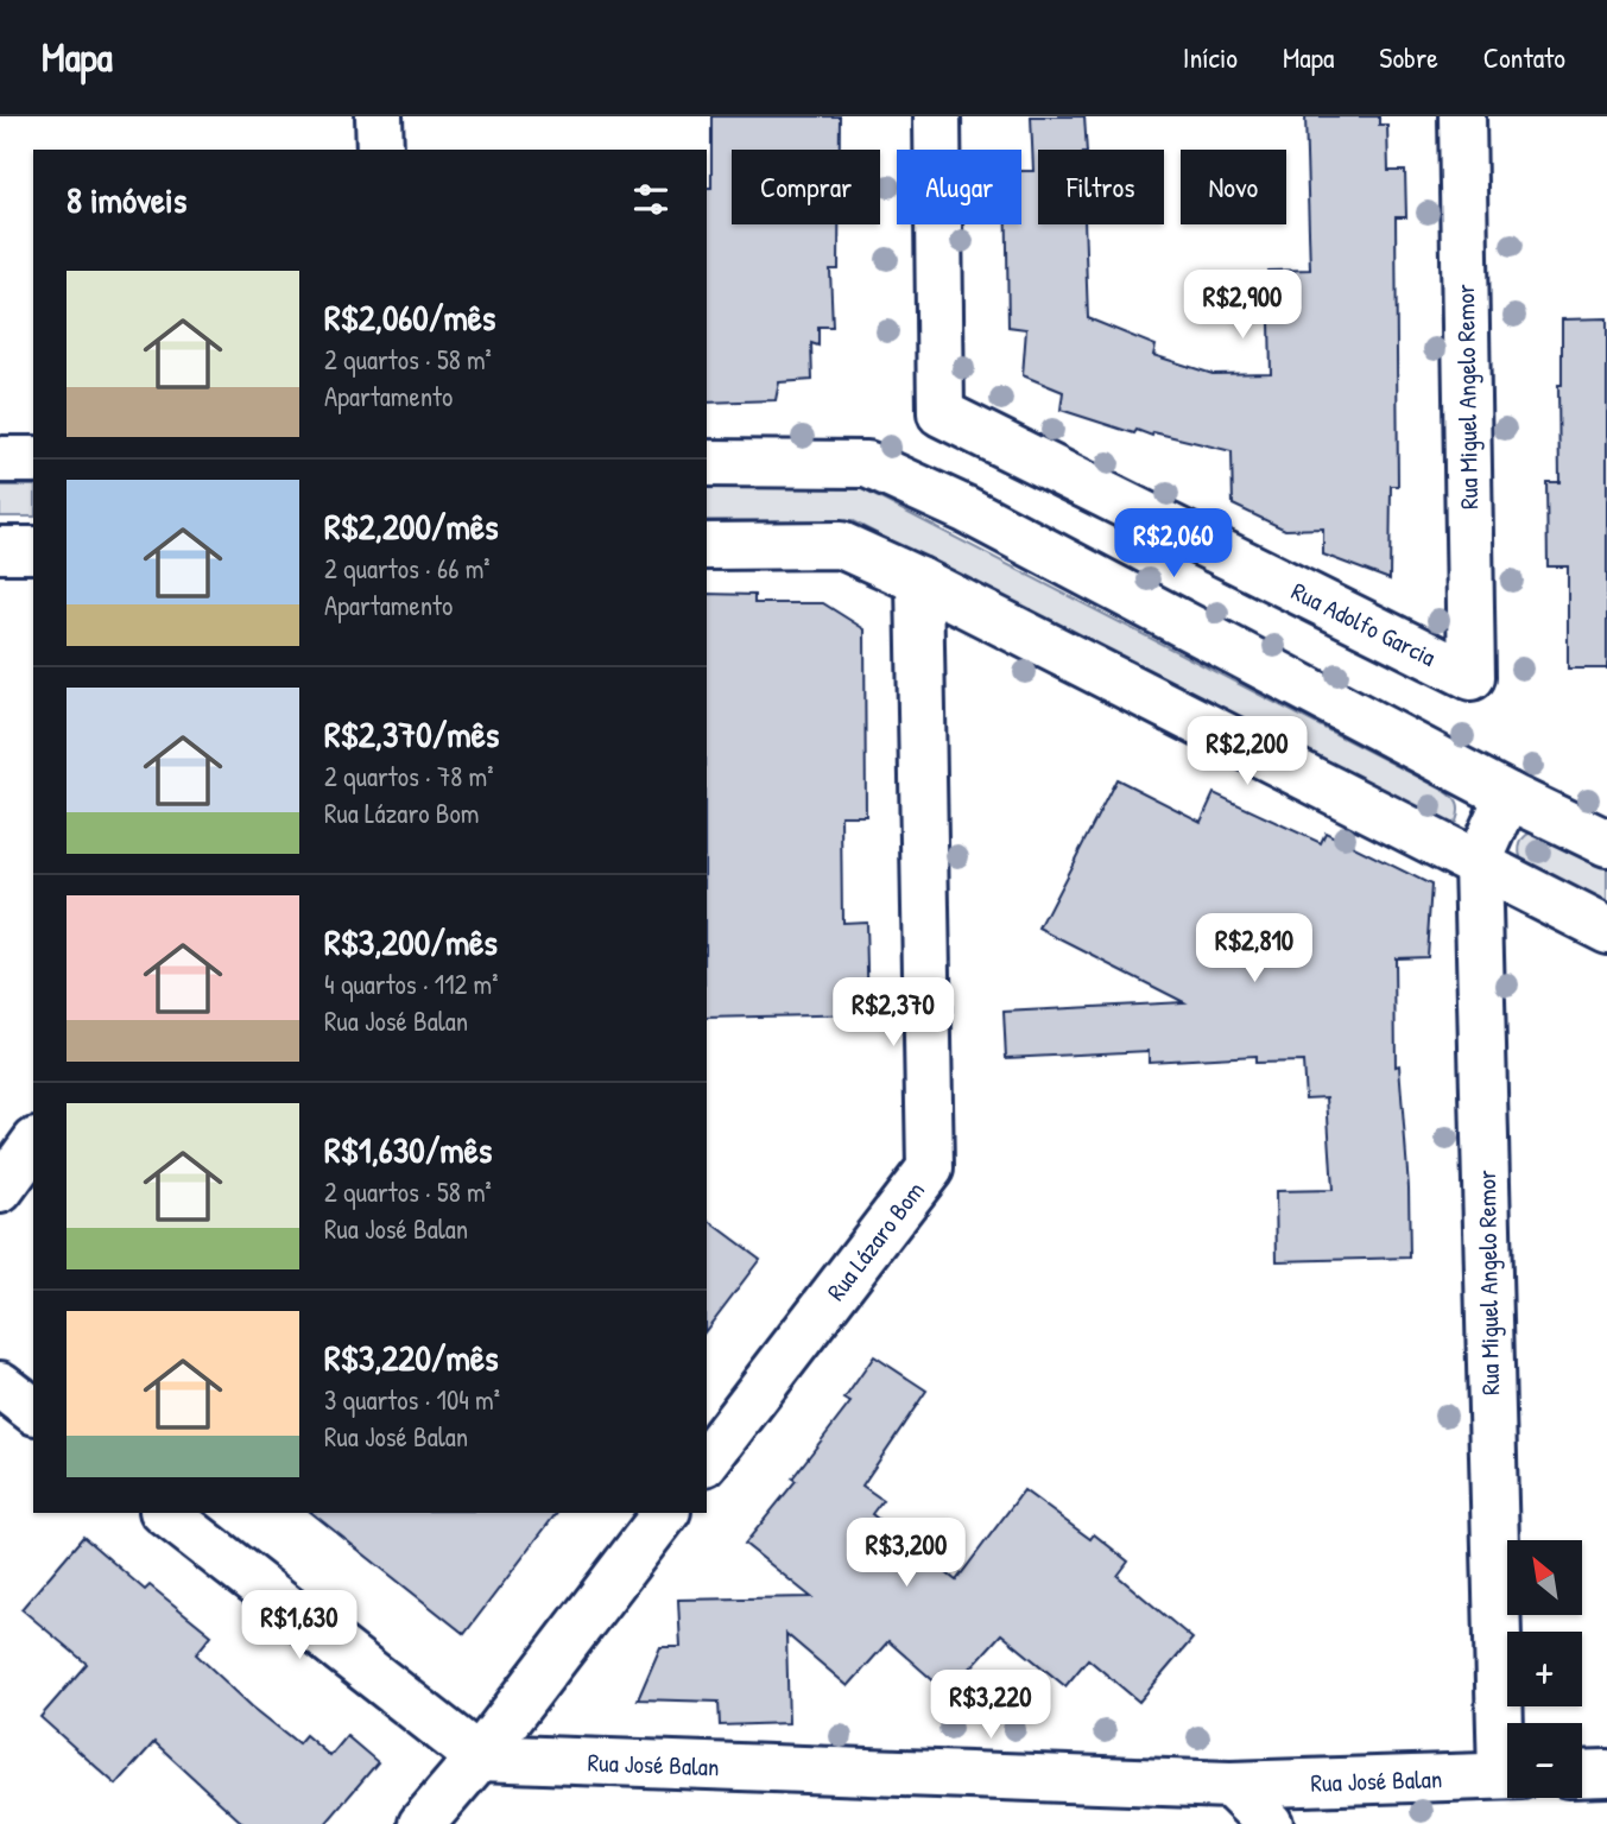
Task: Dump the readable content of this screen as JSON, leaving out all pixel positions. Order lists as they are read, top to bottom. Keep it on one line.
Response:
{"streets":{"street":["Rua Miguel Angelo Remor","Rua Adolfo Garcia","Rua Lázaro Bom","Rua José Balan"]},"crossings":[["Rua Miguel Angelo Remor","Rua Adolfo Garcia"]],"north":"top left","page":{"header":"Mapa","nav":["Início","Mapa","Sobre","Contato"],"chip":["Comprar","Alugar","Filtros","Novo"],"heading":"8 imóveis","list":[{"name":"R$2,060/mês","note":"2 quartos · 58 m² · Apartamento"},{"name":"R$2,200/mês","note":"2 quartos · 66 m² · Apartamento"},{"name":"R$2,370/mês","note":"2 quartos · 78 m² · Rua Lázaro Bom"},{"name":"R$3,200/mês","note":"4 quartos · 112 m² · Rua José Balan"},{"name":"R$1,630/mês","note":"2 quartos · 58 m² · Rua José Balan"},{"name":"R$3,220/mês","note":"3 quartos · 104 m² · Rua José Balan"}],"price":["R$2,900","R$2,060","R$2,200","R$2,810","R$2,370","R$3,200","R$1,630","R$3,220"],"map_buttons":["+","−"]}}
